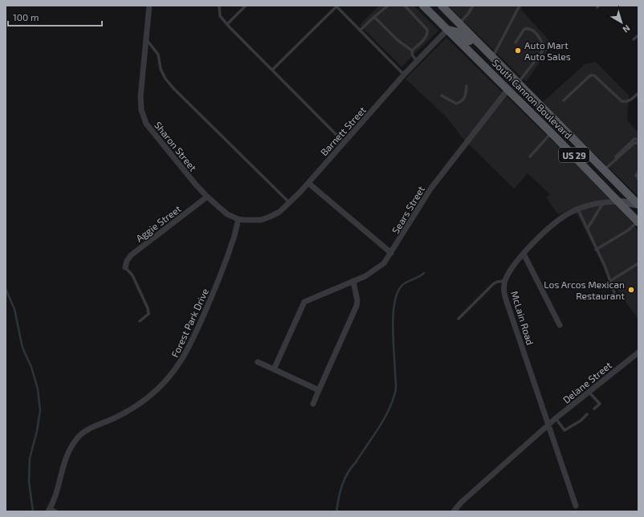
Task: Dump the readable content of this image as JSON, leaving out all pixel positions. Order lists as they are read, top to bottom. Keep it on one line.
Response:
{"streets":{"main road":["South Cannon Boulevard","US 29"],"street":["Barnett Street","Sharon Street","Sears Street","Aggie Street","McLain Road","Forest Park Drive","Delane Street"]},"crossings":[["South Cannon Boulevard","Barnett Street"],["South Cannon Boulevard","US 29"],["South Cannon Boulevard","Sears Street"],["South Cannon Boulevard","McLain Road"],["Barnett Street","Sharon Street"],["Barnett Street","US 29"],["Barnett Street","Forest Park Drive"],["Sharon Street","Aggie Street"],["Sharon Street","Forest Park Drive"],["McLain Road","Delane Street"]],"places":["Auto Mart Auto Sales","Los Arcos Mexican Restaurant"],"scale_bar":"100 m","north":"bottom right"}
